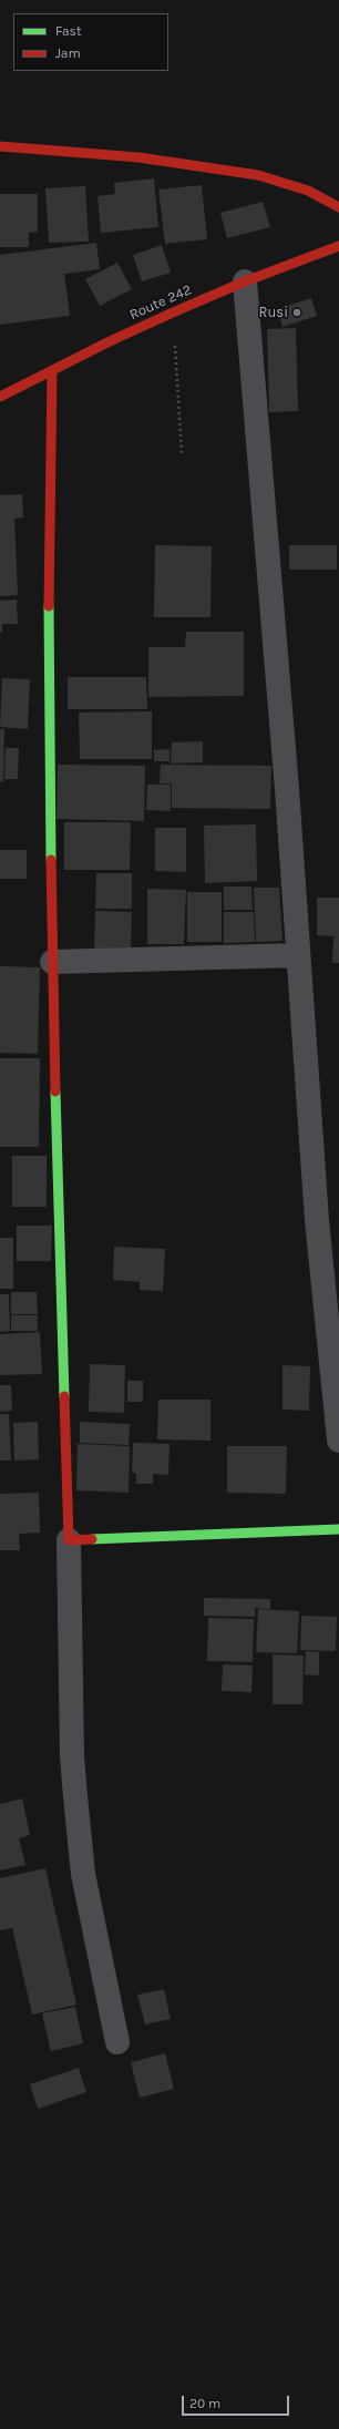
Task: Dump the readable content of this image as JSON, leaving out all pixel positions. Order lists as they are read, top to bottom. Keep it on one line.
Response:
{"streets":{"street":["Route 242"]},"places":["Rusi"],"legend":["Fast","Jam"],"scale_bar":"20 m"}
